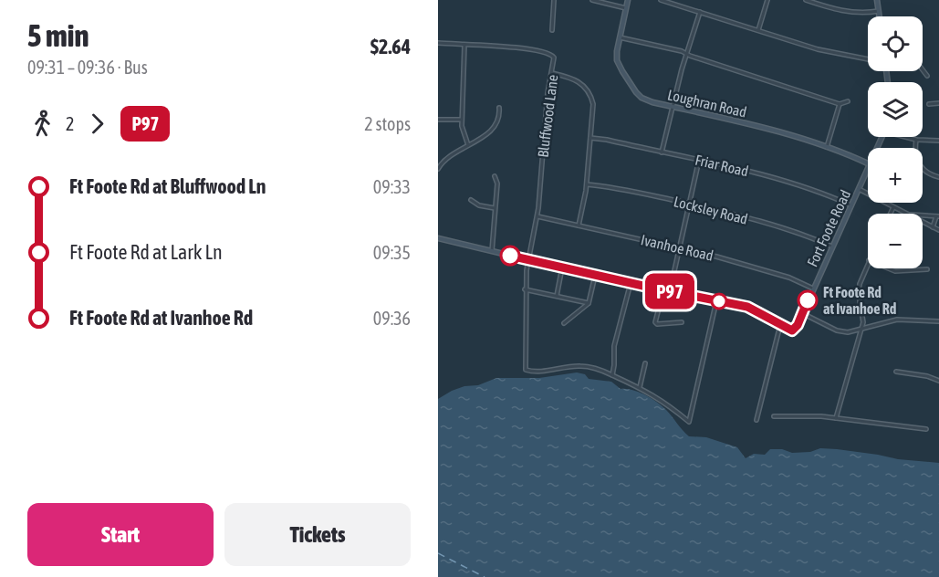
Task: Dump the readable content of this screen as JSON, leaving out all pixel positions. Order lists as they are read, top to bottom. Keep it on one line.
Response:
{"streets":{"street":["Loughran Road","Bluffwood Lane","Friar Road","Locksley Road","Fort Foote Road","Ivanhoe Road"]},"crossings":[["Bluffwood Lane","Ivanhoe Road"],["Friar Road","Fort Foote Road"],["Locksley Road","Fort Foote Road"],["Fort Foote Road","Ivanhoe Road"]],"places":["Ft Foote Rd at Ivanhoe Rd"],"lines":["bus line P97"],"page":{"heading":["5 min","09:31 – 09:36 · Bus","$2.64"],"on_map":"P97","map_buttons":["+","−"],"legs":["2","P97","2 stops"],"list":[{"name":"Ft Foote Rd at Bluffwood Ln","value":"09:33"},{"name":"Ft Foote Rd at Lark Ln","value":"09:35"},{"name":"Ft Foote Rd at Ivanhoe Rd","value":"09:36"}],"buttons":["Start","Tickets"]}}
